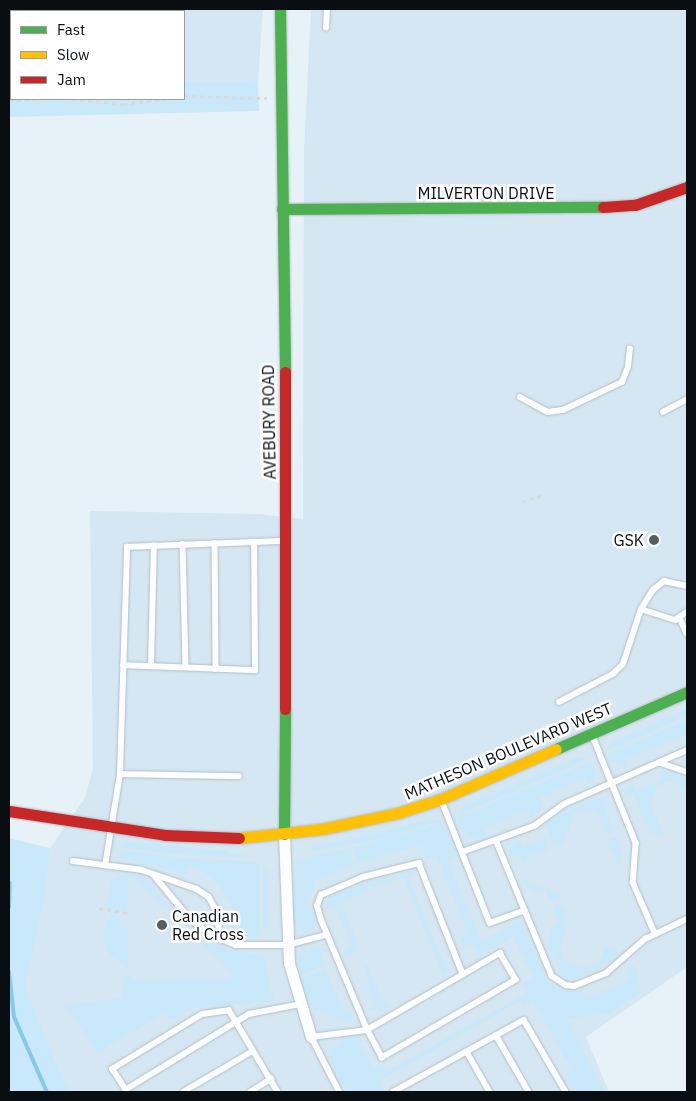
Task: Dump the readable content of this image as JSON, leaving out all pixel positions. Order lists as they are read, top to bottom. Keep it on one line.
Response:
{"streets":{"street":["MILVERTON DRIVE","AVEBURY ROAD","MATHESON BOULEVARD WEST"]},"crossings":[["MILVERTON DRIVE","AVEBURY ROAD"],["AVEBURY ROAD","MATHESON BOULEVARD WEST"]],"places":["GSK","Canadian Red Cross"],"legend":["Fast","Slow","Jam"]}
